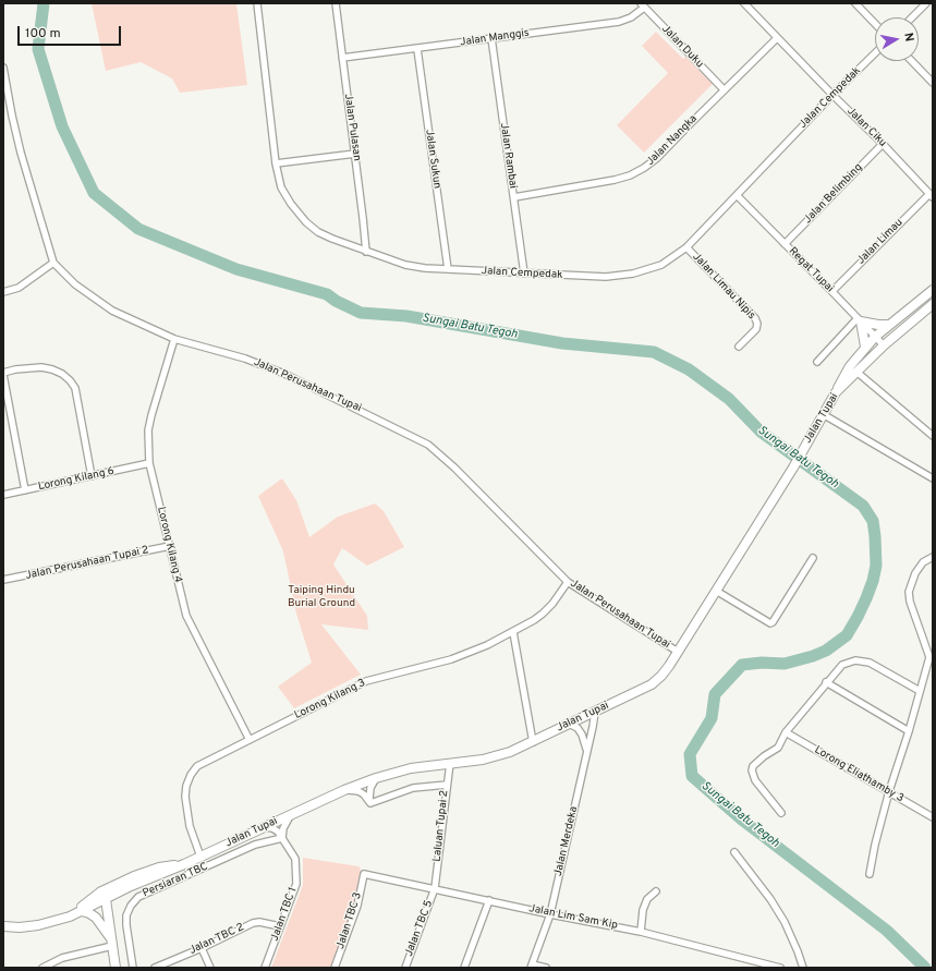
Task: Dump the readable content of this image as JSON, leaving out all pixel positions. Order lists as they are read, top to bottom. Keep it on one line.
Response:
{"streets":{"main road":["Jalan Tupai"],"street":["Jalan Manggis","Jalan Duku","Jalan Cempedak","Jalan Pulasan","Jalan Ciku","Jalan Nangka","Jalan Rambai","Jalan Sukun","Jalan Belimbing","Jalan Limau","Regat Tupai","Jalan Limau Nipis","Jalan Perusahaan Tupai","Lorong Kilang 6","Lorong Kilang 4","Jalan Perusahaan Tupai 2","Lorong Kilang 3","Lorong Eliathamby 3","Laluan Tupai 2","Jalan Merdeka","Persiaran TBC","Jalan TBC 1","Jalan Lim Sam Kip","Jalan TBC 3","Jalan TBC 5","Jalan TBC 2"]},"crossings":[["Jalan Manggis","Jalan Duku"],["Jalan Manggis","Jalan Pulasan"],["Jalan Manggis","Jalan Rambai"],["Jalan Manggis","Jalan Sukun"],["Jalan Duku","Jalan Nangka"],["Jalan Cempedak","Jalan Pulasan"],["Jalan Cempedak","Jalan Ciku"],["Jalan Cempedak","Jalan Rambai"],["Jalan Cempedak","Jalan Sukun"],["Jalan Cempedak","Regat Tupai"],["Jalan Cempedak","Jalan Limau Nipis"],["Jalan Ciku","Jalan Nangka"],["Jalan Ciku","Jalan Belimbing"],["Jalan Ciku","Jalan Limau"],["Jalan Nangka","Jalan Rambai"],["Jalan Belimbing","Regat Tupai"],["Jalan Limau","Regat Tupai"],["Regat Tupai","Jalan Tupai"],["Jalan Perusahaan Tupai","Jalan Tupai"],["Jalan Perusahaan Tupai","Lorong Kilang 4"],["Jalan Perusahaan Tupai","Lorong Kilang 3"],["Jalan Tupai","Lorong Kilang 3"],["Jalan Tupai","Laluan Tupai 2"],["Jalan Tupai","Jalan Merdeka"],["Lorong Kilang 6","Lorong Kilang 4"],["Lorong Kilang 4","Jalan Perusahaan Tupai 2"],["Lorong Kilang 4","Lorong Kilang 3"],["Laluan Tupai 2","Jalan Lim Sam Kip"],["Laluan Tupai 2","Jalan TBC 5"],["Jalan Merdeka","Jalan Lim Sam Kip"],["Persiaran TBC","Jalan TBC 1"],["Jalan TBC 1","Jalan TBC 2"],["Jalan Lim Sam Kip","Jalan TBC 3"],["Jalan Lim Sam Kip","Jalan TBC 5"]],"water":["Sungai Batu Tegoh"],"parks":["Taiping Hindu Burial Ground"],"scale_bar":"100 m","north":"right"}
